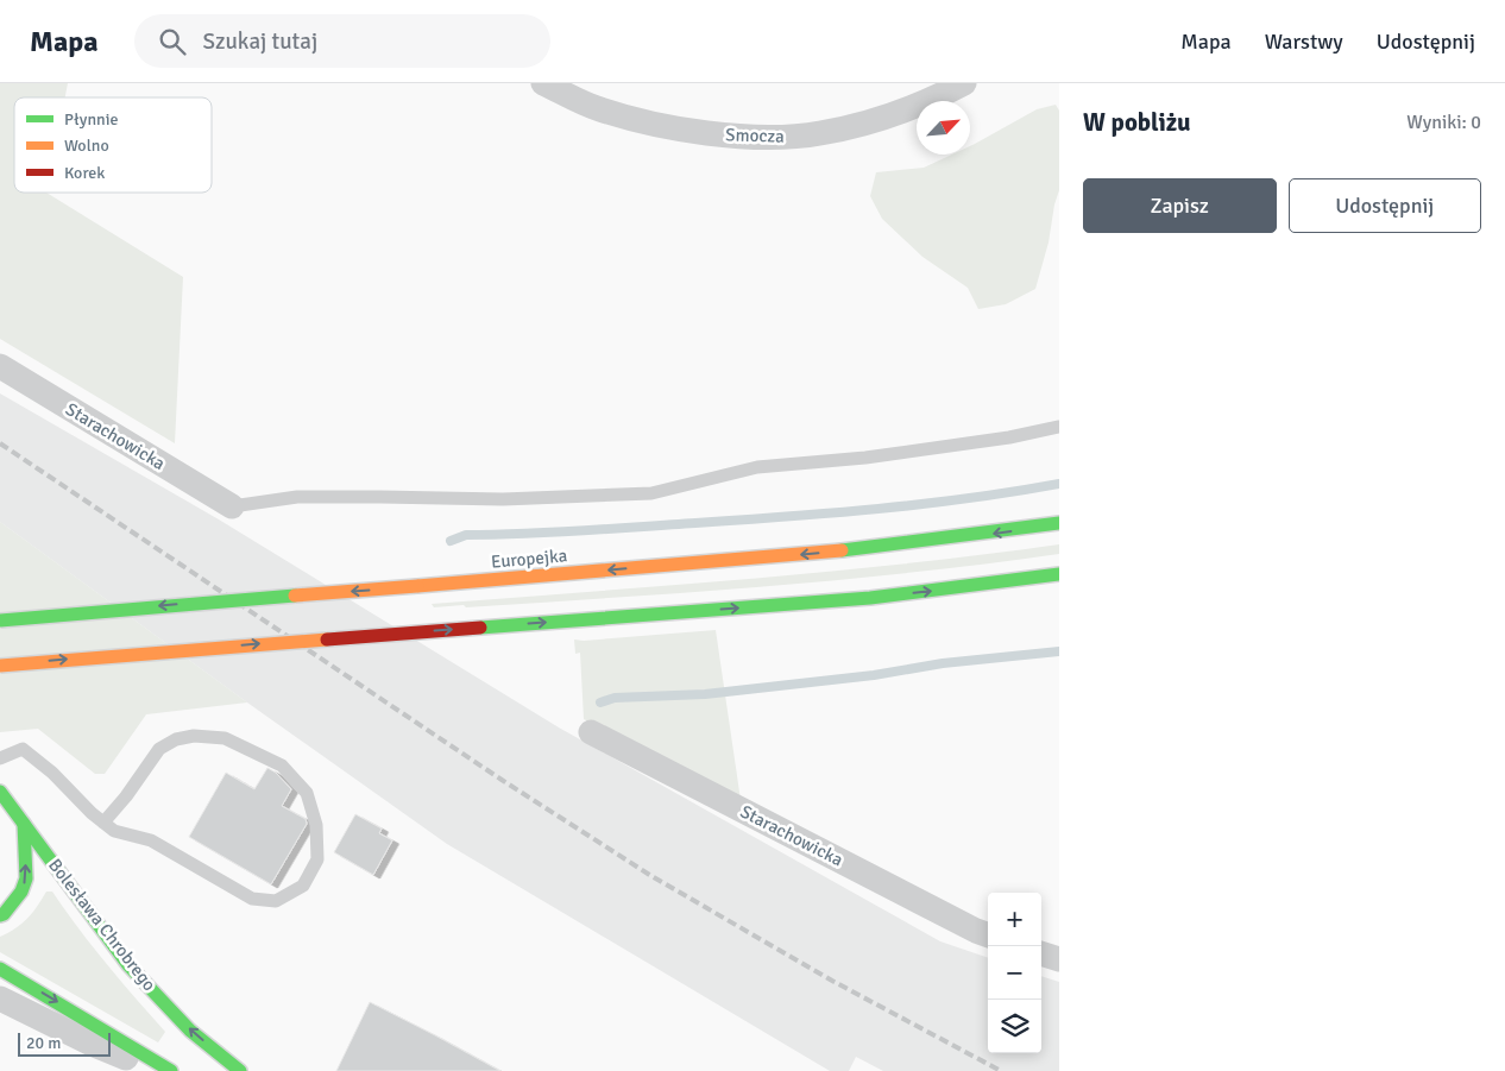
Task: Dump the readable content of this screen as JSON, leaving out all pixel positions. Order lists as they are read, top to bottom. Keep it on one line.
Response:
{"streets":{"main road":["Europejka","Bolesława Chrobrego"],"street":["Smocza","Starachowicka"]},"legend":["Płynnie","Wolno","Korek"],"scale_bar":"20 m","north":"top right","page":{"header":"Mapa","search":"Szukaj tutaj","nav":["Mapa","Warstwy","Udostępnij"],"heading":["W pobliżu","Wyniki: 0"],"buttons":["Zapisz","Udostępnij"],"map_buttons":["+","−"],"scale":"20 m"}}
